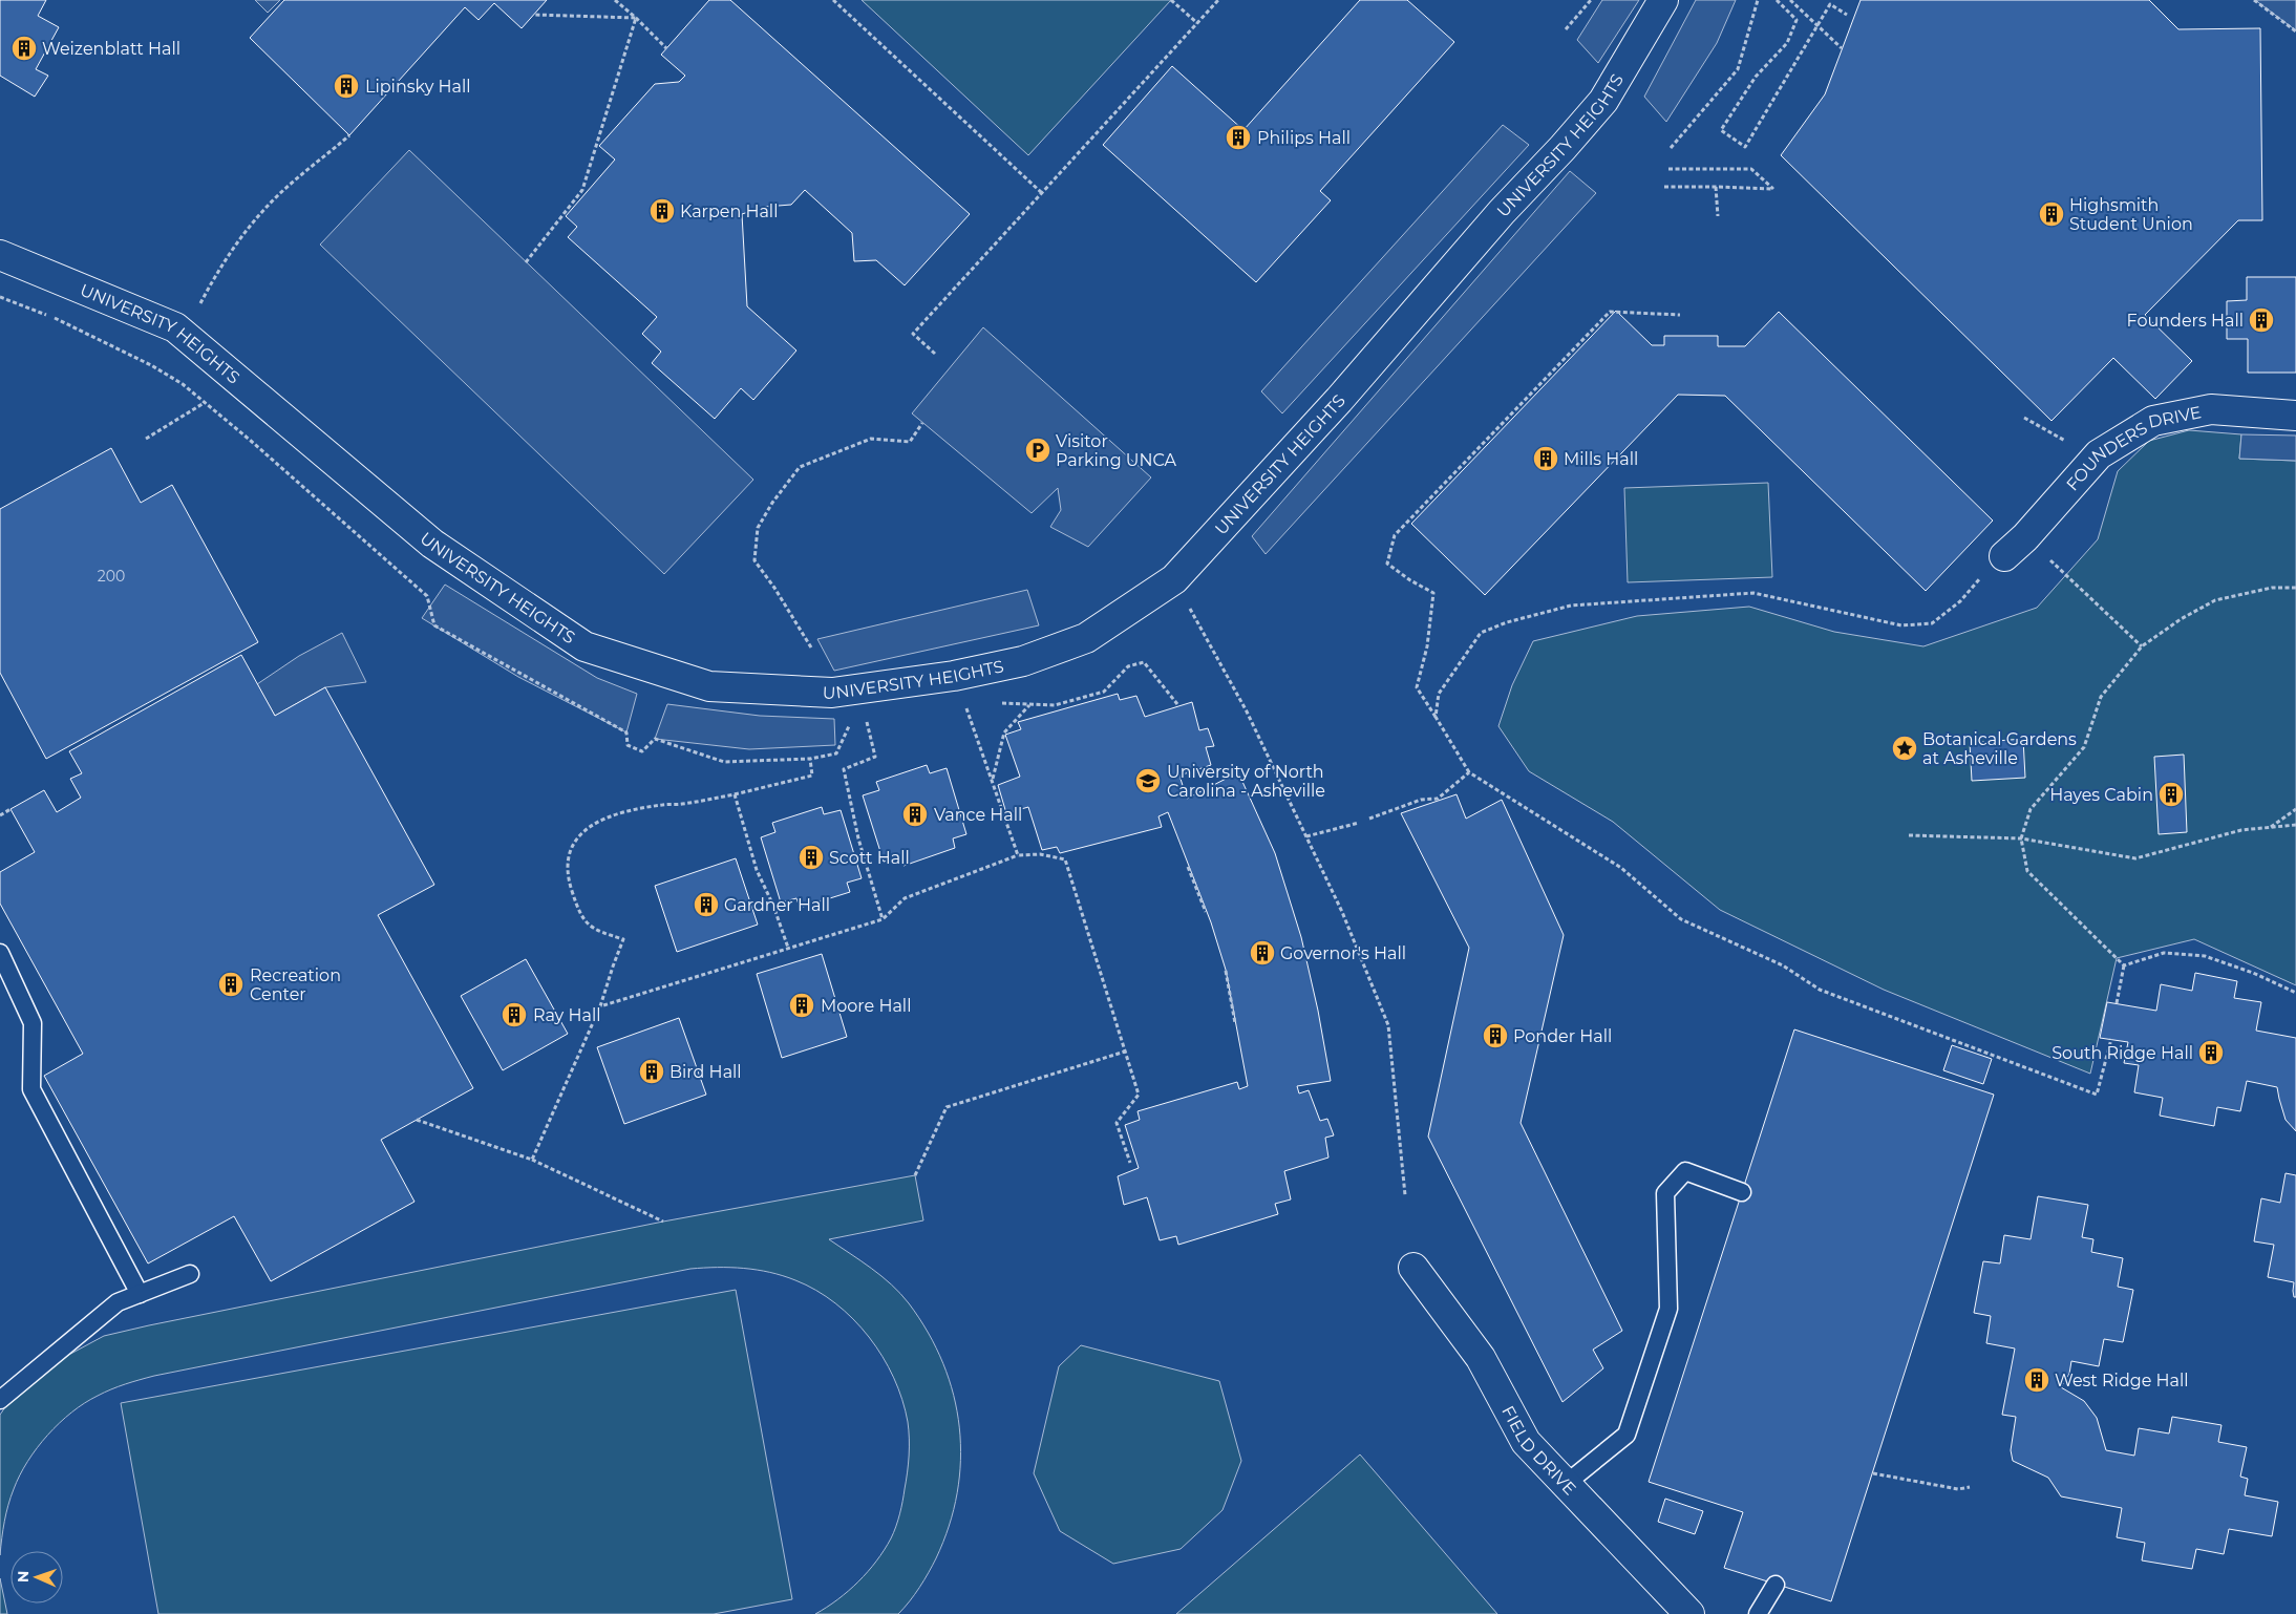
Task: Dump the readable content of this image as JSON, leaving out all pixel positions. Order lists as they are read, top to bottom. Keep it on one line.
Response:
{"streets":{"street":["UNIVERSITY HEIGHTS","FOUNDERS DRIVE","FIELD DRIVE"]},"places":{"building":["Weizenblatt Hall","Lipinsky Hall","Philips Hall","Karpen Hall","Highsmith Student Union","Founders Hall","Mills Hall","Hayes Cabin","Vance Hall","Scott Hall","Gardner Hall","Governor's Hall","Recreation Center","Moore Hall","Ray Hall","Ponder Hall","South Ridge Hall","Bird Hall","West Ridge Hall"],"parking":["Visitor Parking UNCA"],"place":["Botanical Gardens at Asheville"],"school or university":["University of North Carolina - Asheville"]},"house_numbers":["200"],"north":"left"}
